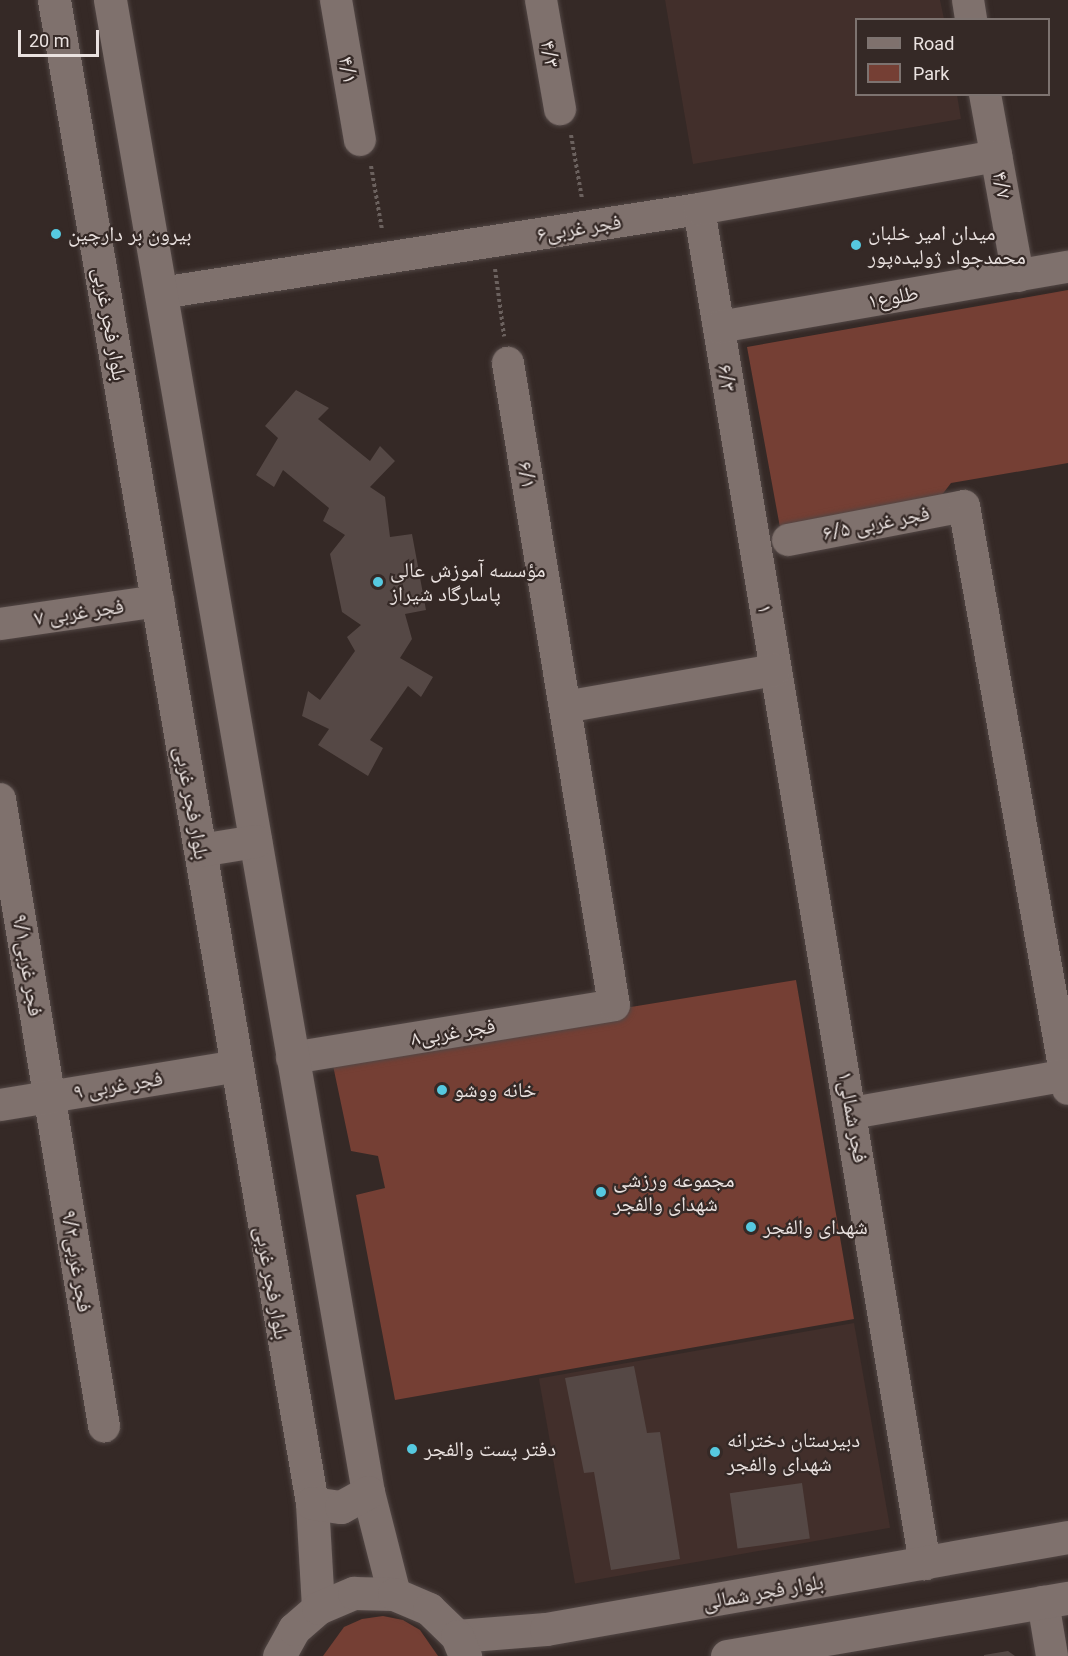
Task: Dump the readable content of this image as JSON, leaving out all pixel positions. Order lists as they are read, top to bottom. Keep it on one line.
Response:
{"streets":{"main road":["بلوار فجر غربی","بلوار فجر شمالی"],"street":["۴/۳","۴/۱","۴/۷","فجر غربی۶","طلوع۱","۶/۳","۶/۱","۶/۵ فجر غربی","۱","۷ فجر غربی","فجر غربی۹/۱","فجر غربی۸","۹ فجر غربی","فجر شمالی۱","فجر غربی۹/۲"]},"crossings":[["۴/۷","فجر غربی۶"],["۴/۷","طلوع۱"],["فجر غربی۶","۶/۳"],["طلوع۱","۶/۳"],["بلوار فجر غربی","۷ فجر غربی"],["بلوار فجر غربی","۹ فجر غربی"],["۶/۳","۱"],["۶/۱","فجر غربی۸"],["۱","فجر شمالی۱"],["فجر غربی۹/۱","۹ فجر غربی"],["فجر غربی۹/۱","فجر غربی۹/۲"],["۹ فجر غربی","فجر غربی۹/۲"],["فجر شمالی۱","بلوار فجر شمالی"]],"places":["بیرون بر دارچین","میدان امیر خلبان محمد‌جواد ژولیده‌پور","مؤسسه آموزش عالی پاسارگاد شیراز","خانه ووشو","مجموعه ورزشی شهدای والفجر","شهدای والفجر","دفتر پست والفجر","دبیرستان دخترانه شهدای والفجر"],"legend":["Road","Park"],"scale_bar":"20 m"}
